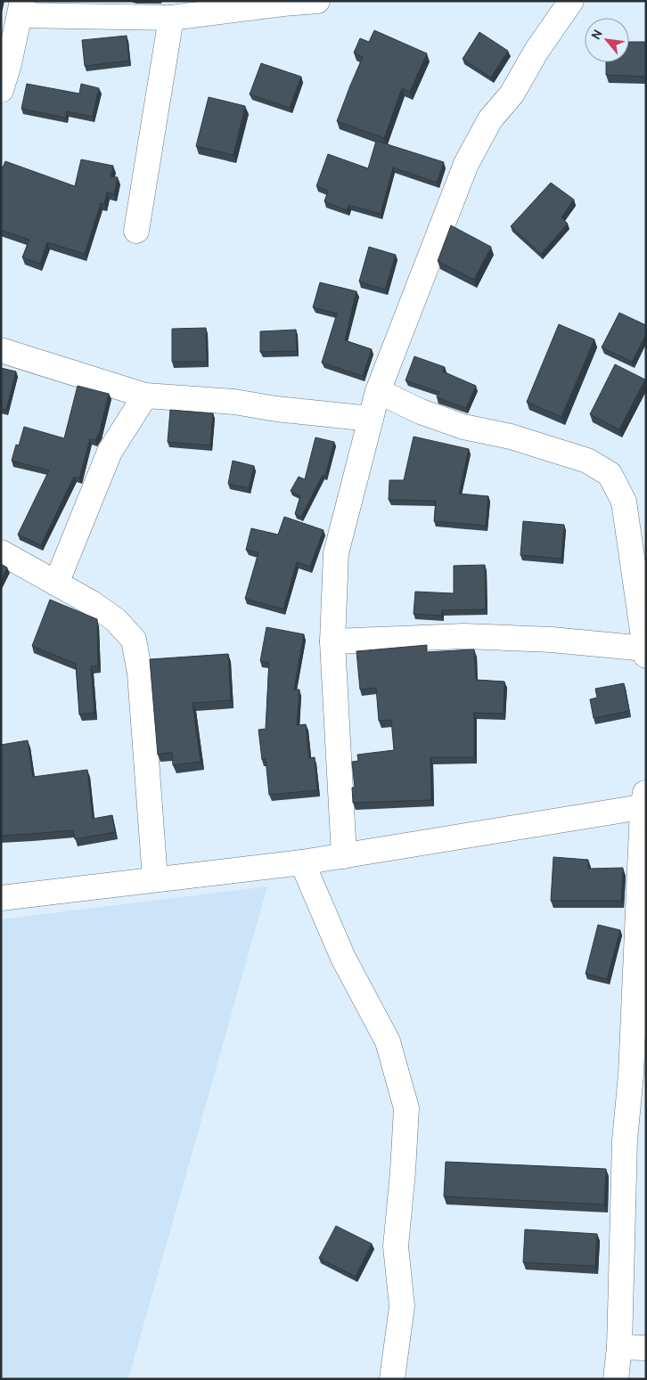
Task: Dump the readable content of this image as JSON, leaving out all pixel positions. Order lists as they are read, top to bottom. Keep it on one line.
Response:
{"north":"top left"}
